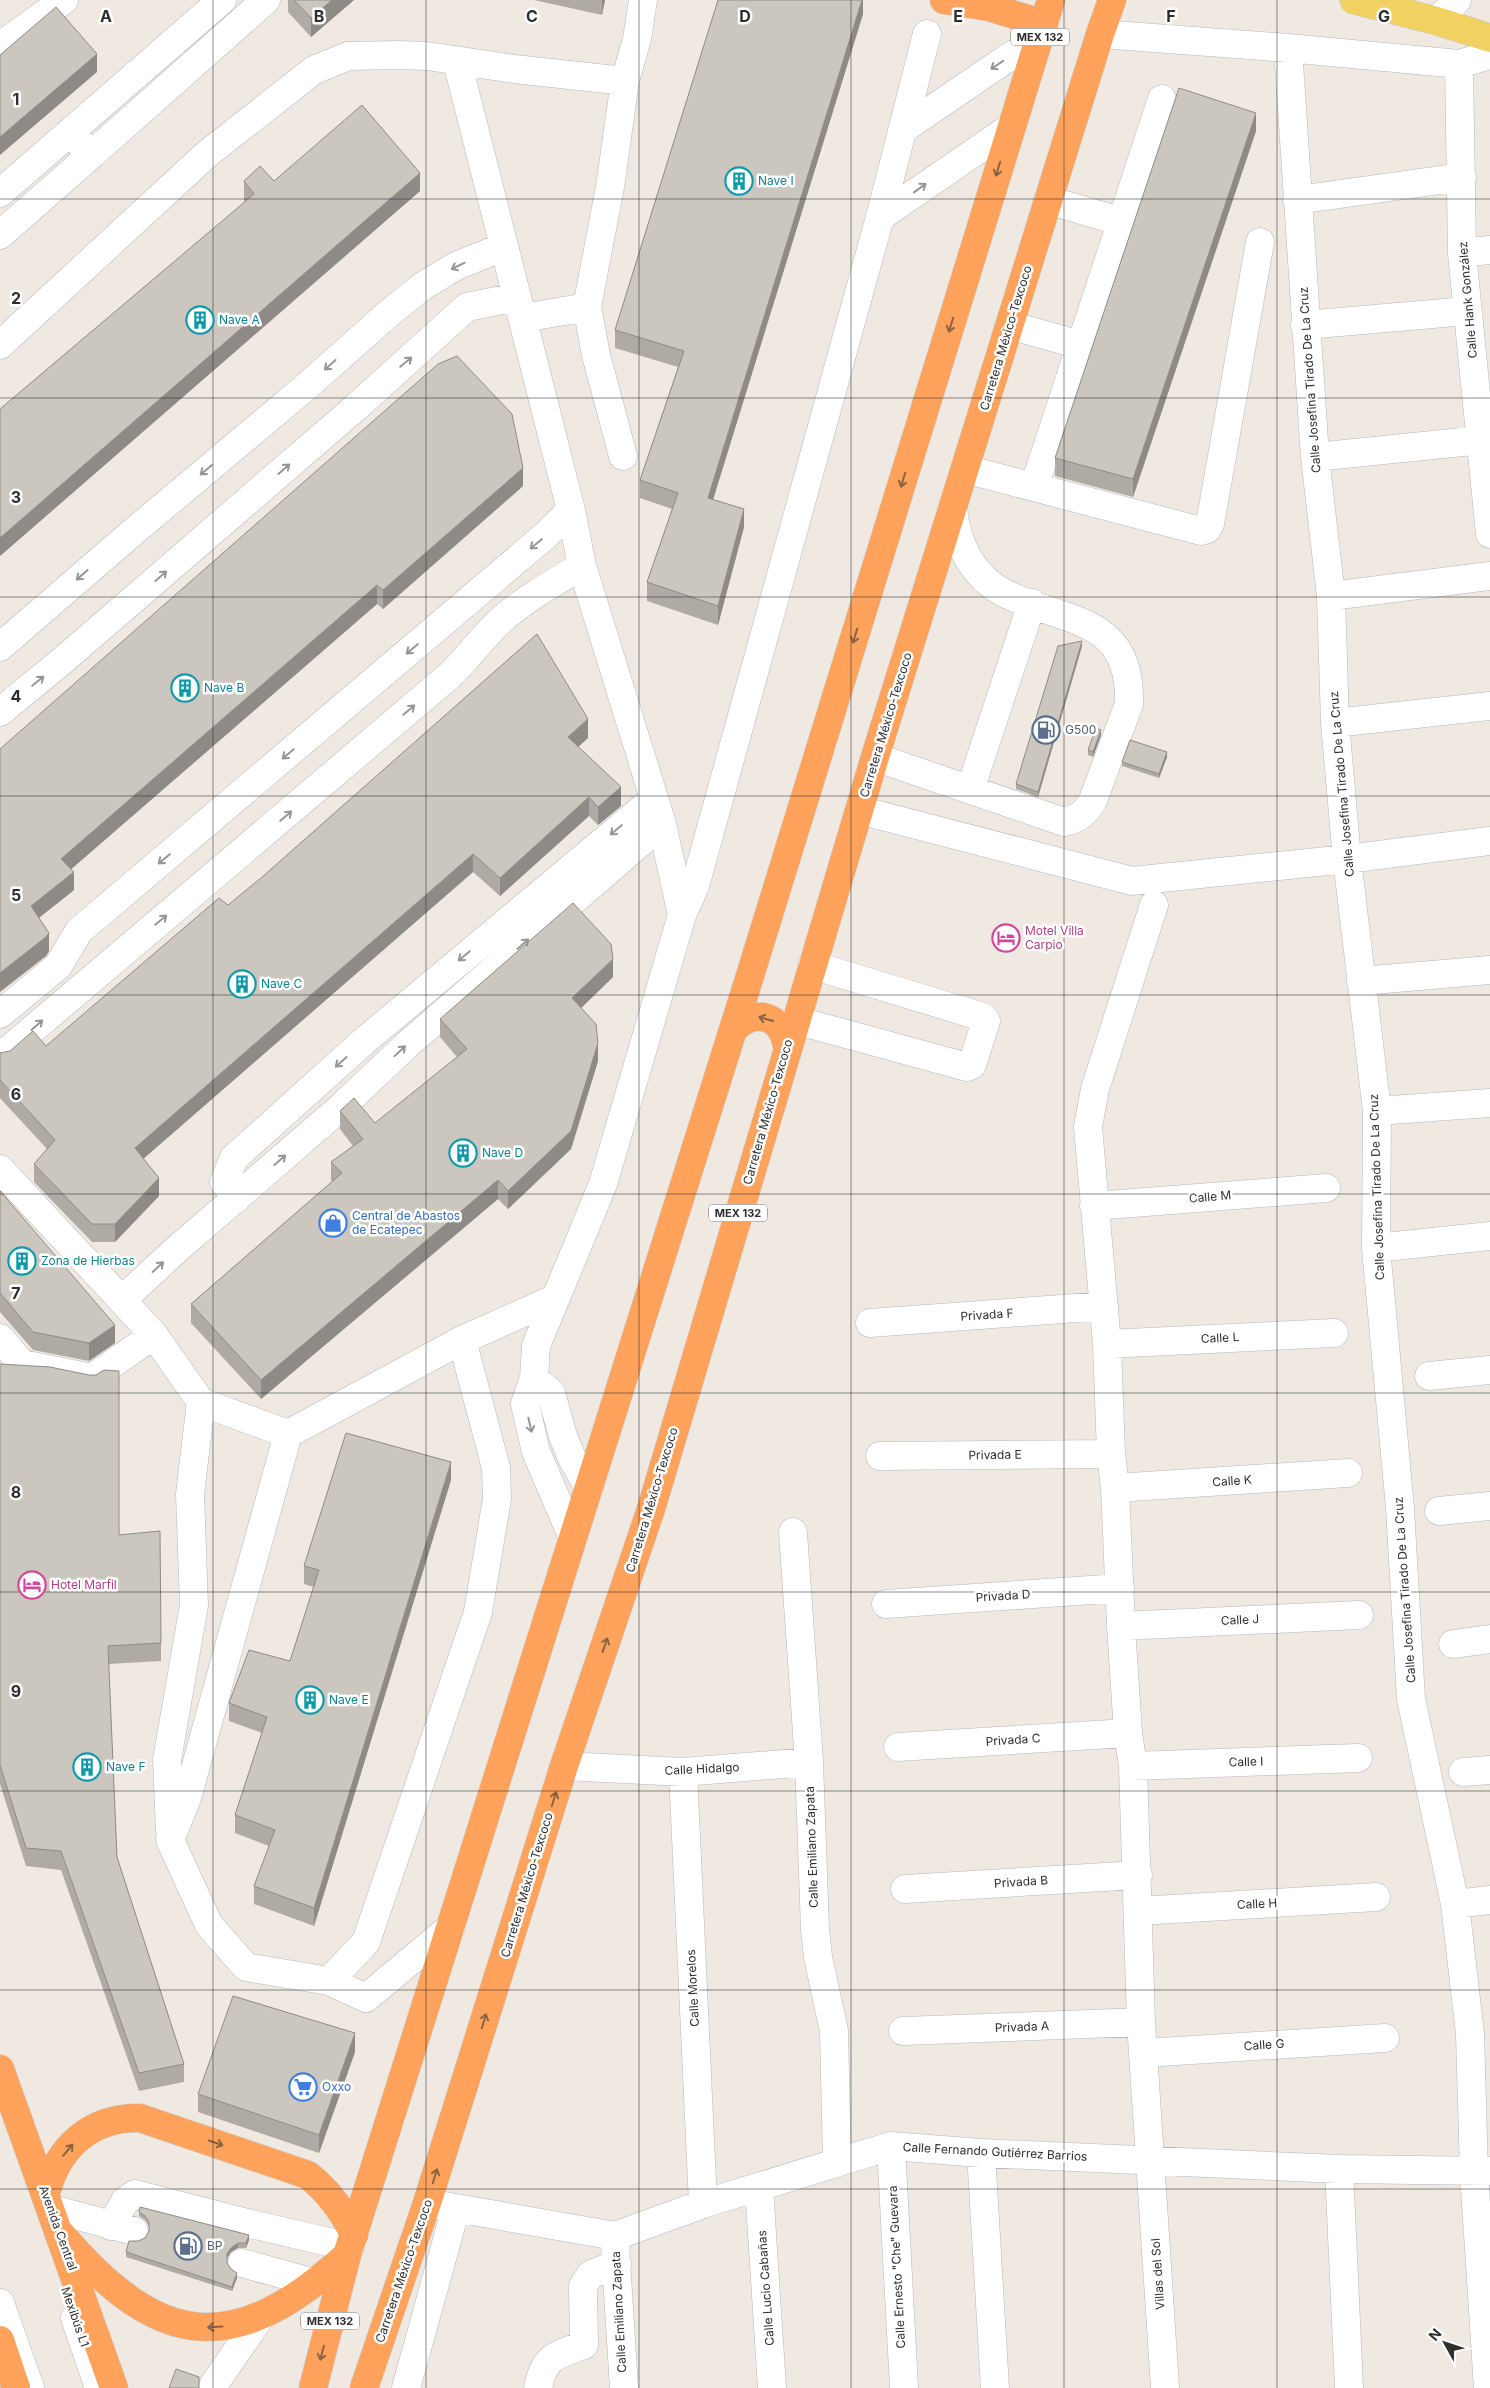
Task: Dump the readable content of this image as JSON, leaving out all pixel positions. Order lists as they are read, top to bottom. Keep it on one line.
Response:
{"streets":{"highway":["MEX 132","Carretera México-Texcoco","Avenida Central"],"street":["Calle Hank González","Calle Josefina Tirado De La Cruz","Calle M","Privada F","Calle L","Privada E","Calle K","Privada D","Calle J","Privada C","Calle I","Calle Hidalgo","Calle Emiliano Zapata","Privada B","Calle H","Calle Morelos","Privada A","Calle G","Calle Fernando Gutiérrez Barrios","Calle Ernesto \"Che\" Guevara","Villas del Sol","Calle Lucio Cabañas","Mexibús L1"]},"crossings":[["MEX 132","Carretera México-Texcoco"],["Carretera México-Texcoco","Calle Hidalgo"],["Carretera México-Texcoco","Calle Fernando Gutiérrez Barrios"],["Calle Josefina Tirado De La Cruz","Calle Fernando Gutiérrez Barrios"],["Calle M","Villas del Sol"],["Privada F","Villas del Sol"],["Calle L","Villas del Sol"],["Privada E","Villas del Sol"],["Calle K","Villas del Sol"],["Privada D","Villas del Sol"],["Calle J","Villas del Sol"],["Privada C","Villas del Sol"],["Calle I","Villas del Sol"],["Calle Hidalgo","Calle Emiliano Zapata"],["Calle Hidalgo","Calle Morelos"],["Calle Emiliano Zapata","Calle Fernando Gutiérrez Barrios"],["Privada B","Villas del Sol"],["Calle H","Villas del Sol"],["Calle Morelos","Calle Fernando Gutiérrez Barrios"],["Privada A","Villas del Sol"],["Calle G","Villas del Sol"],["Calle Fernando Gutiérrez Barrios","Calle Ernesto \"Che\" Guevara"],["Calle Fernando Gutiérrez Barrios","Villas del Sol"],["Calle Fernando Gutiérrez Barrios","Calle Lucio Cabañas"]],"places":{"building":["Nave I","Nave A","Nave B","Nave C","Nave D","Zona de Hierbas","Nave E","Nave F"],"fuel station":["G500","BP"],"hotel":["Motel Villa Carpio","Hotel Marfil"],"shop":["Central de Abastos de Ecatepec"],"supermarket":["Oxxo"]},"north":"top left","grid":{"columns":["A","B","C","D","E","F","G"],"rows":["1","2","3","4","5","6","7","8","9"]}}
